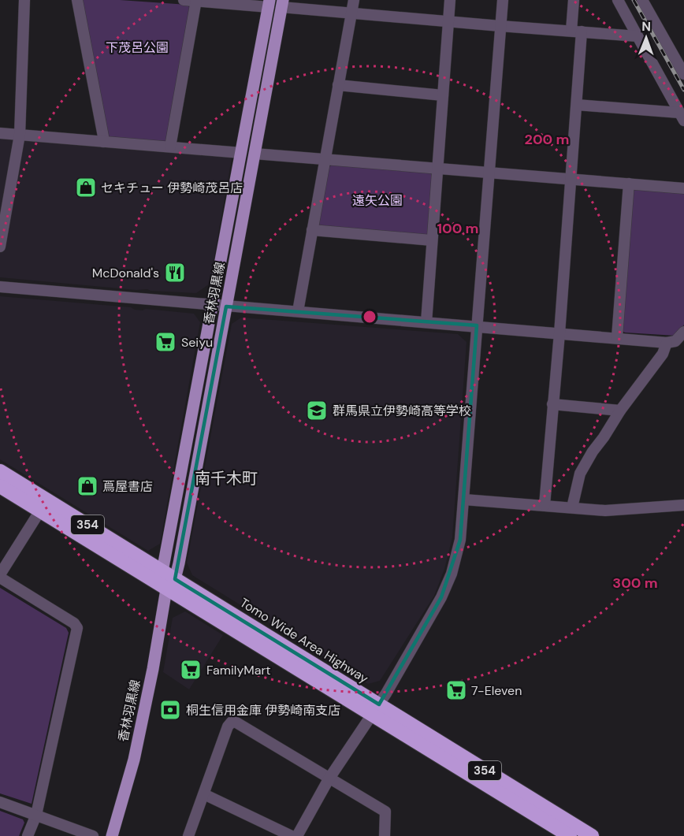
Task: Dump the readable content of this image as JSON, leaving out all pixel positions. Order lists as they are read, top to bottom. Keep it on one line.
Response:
{"streets":{"highway":["354"],"main road":["香林羽黒線"]},"crossings":[["香林羽黒線","354"]],"districts":["南千木町"],"parks":["下茂呂公園","遠矢公園"],"places":{"shop":["セキチュー 伊勢崎茂呂店","蔦屋書店"],"restaurant":["McDonald's"],"supermarket":["Seiyu","FamilyMart","7-Eleven"],"school or university":["群馬県立伊勢崎高等学校"],"bank":["桐生信用金庫 伊勢崎南支店"]},"north":"top","rings":["200 m","100 m","300 m"]}
